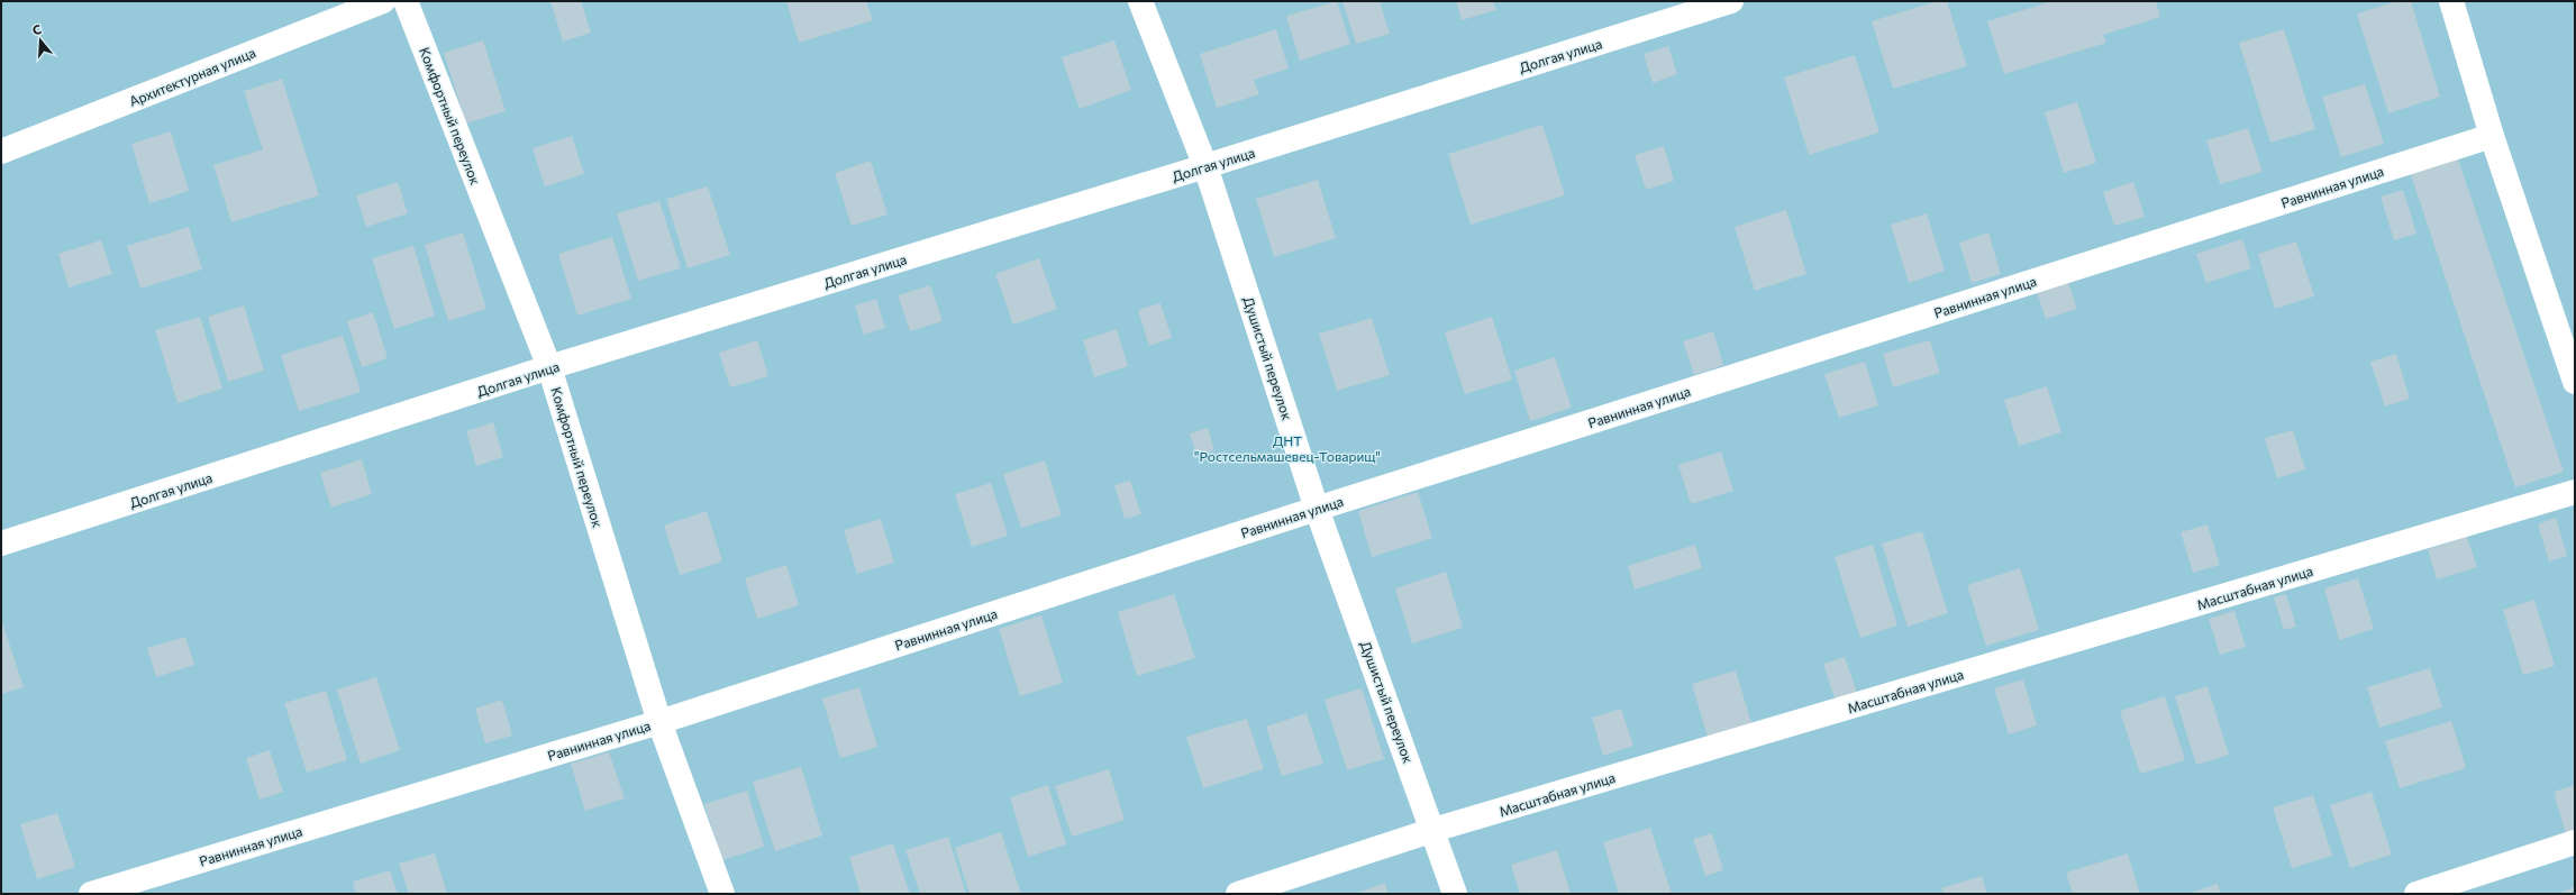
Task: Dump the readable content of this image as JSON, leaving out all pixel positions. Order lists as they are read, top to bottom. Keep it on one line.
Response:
{"streets":{"lane":["Долгая улица","Архитектурная улица","Комфортный переулок","Равнинная улица","Душистый переулок","Масштабная улица"]},"crossings":[["Долгая улица","Комфортный переулок"],["Долгая улица","Душистый переулок"],["Комфортный переулок","Равнинная улица"],["Равнинная улица","Душистый переулок"],["Душистый переулок","Масштабная улица"]],"parks":["ДНТ \"Ростсельмашевец-Товарищ\""],"north":"top"}
